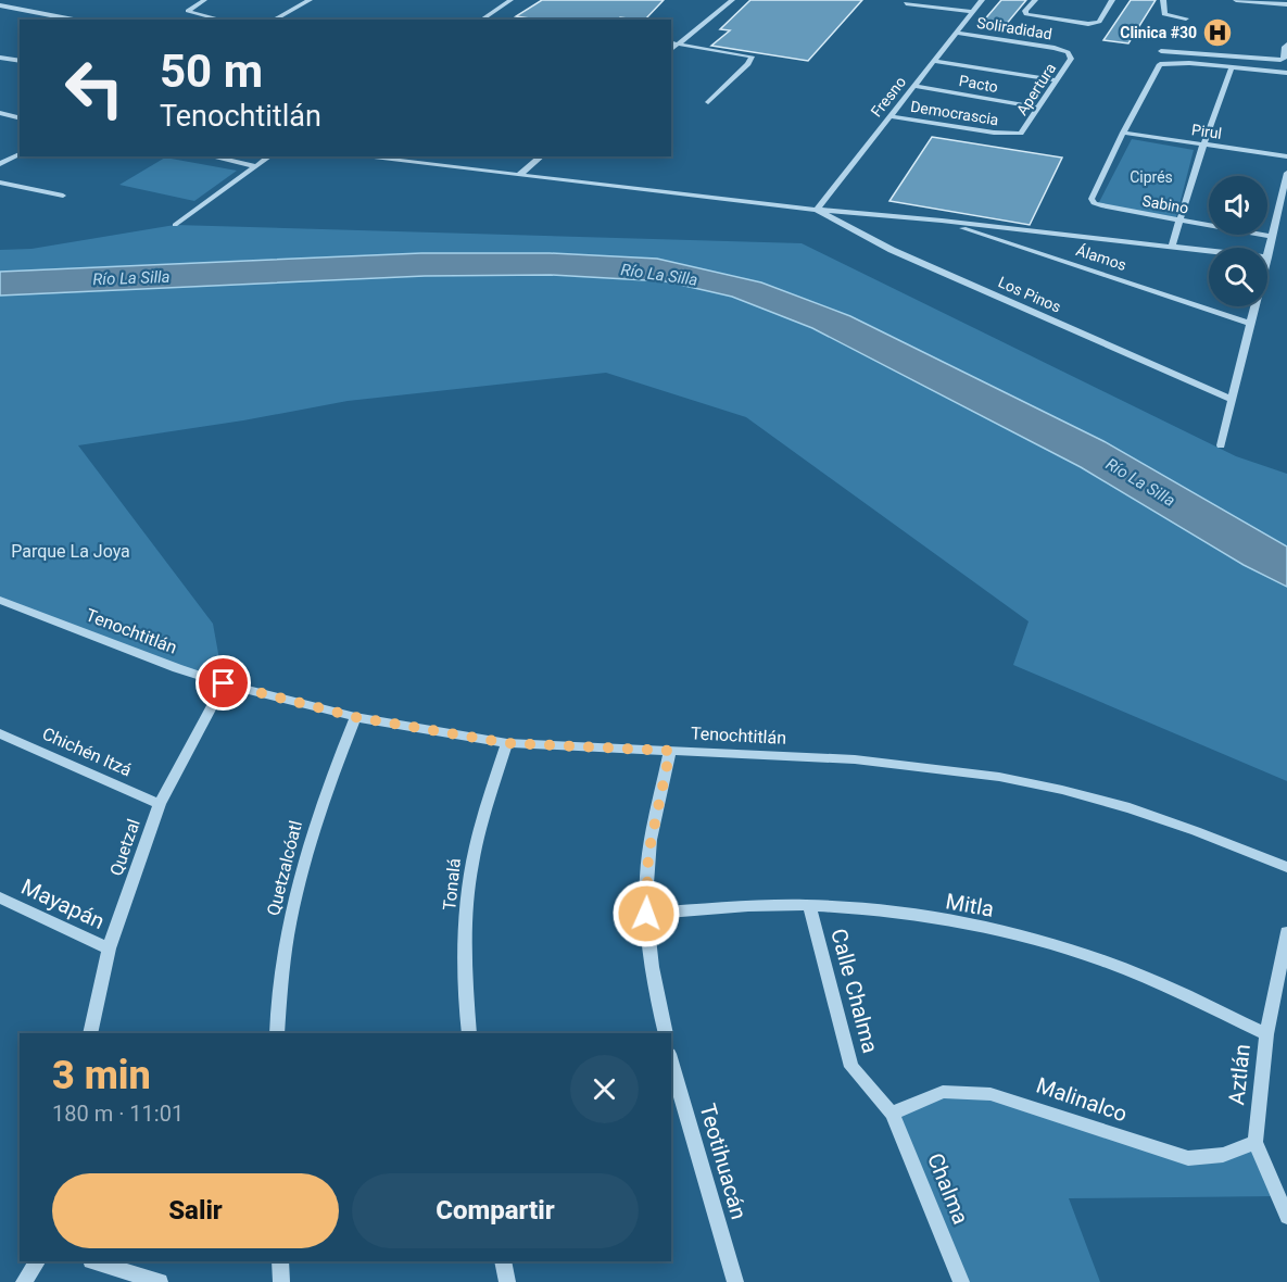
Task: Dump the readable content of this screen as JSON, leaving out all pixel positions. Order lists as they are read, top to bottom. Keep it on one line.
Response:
{"streets":{"street":["Soliradidad","Pacto","Apertura","Fresno","Democrascia","Pirul","Sabino","Álamos","Los Pinos","Tenochtitlán","Chichén Itzá","Quetzal","Quetzalcóatl","Tonalá","Mayapán","Mitla","Calle Chalma","Aztlán","Malinalco","Teotihuacán","Chalma"]},"crossings":[["Soliradidad","Apertura"],["Soliradidad","Fresno"],["Pacto","Apertura"],["Pacto","Fresno"],["Apertura","Democrascia"],["Fresno","Democrascia"],["Fresno","Los Pinos"],["Pirul","Sabino"],["Tenochtitlán","Quetzal"],["Tenochtitlán","Quetzalcóatl"],["Tenochtitlán","Tonalá"],["Chichén Itzá","Quetzal"],["Quetzal","Mayapán"],["Mitla","Calle Chalma"],["Mitla","Aztlán"],["Calle Chalma","Malinalco"],["Calle Chalma","Chalma"],["Aztlán","Malinalco"],["Malinalco","Chalma"]],"water":["Río La Silla"],"parks":["Ciprés","Parque La Joya"],"places":{"hospital":["Clinica #30"]},"page":{"turn":["50 m","Tenochtitlán"],"heading":["3 min","180 m · 11:01"],"buttons":["Salir","Compartir"]}}
